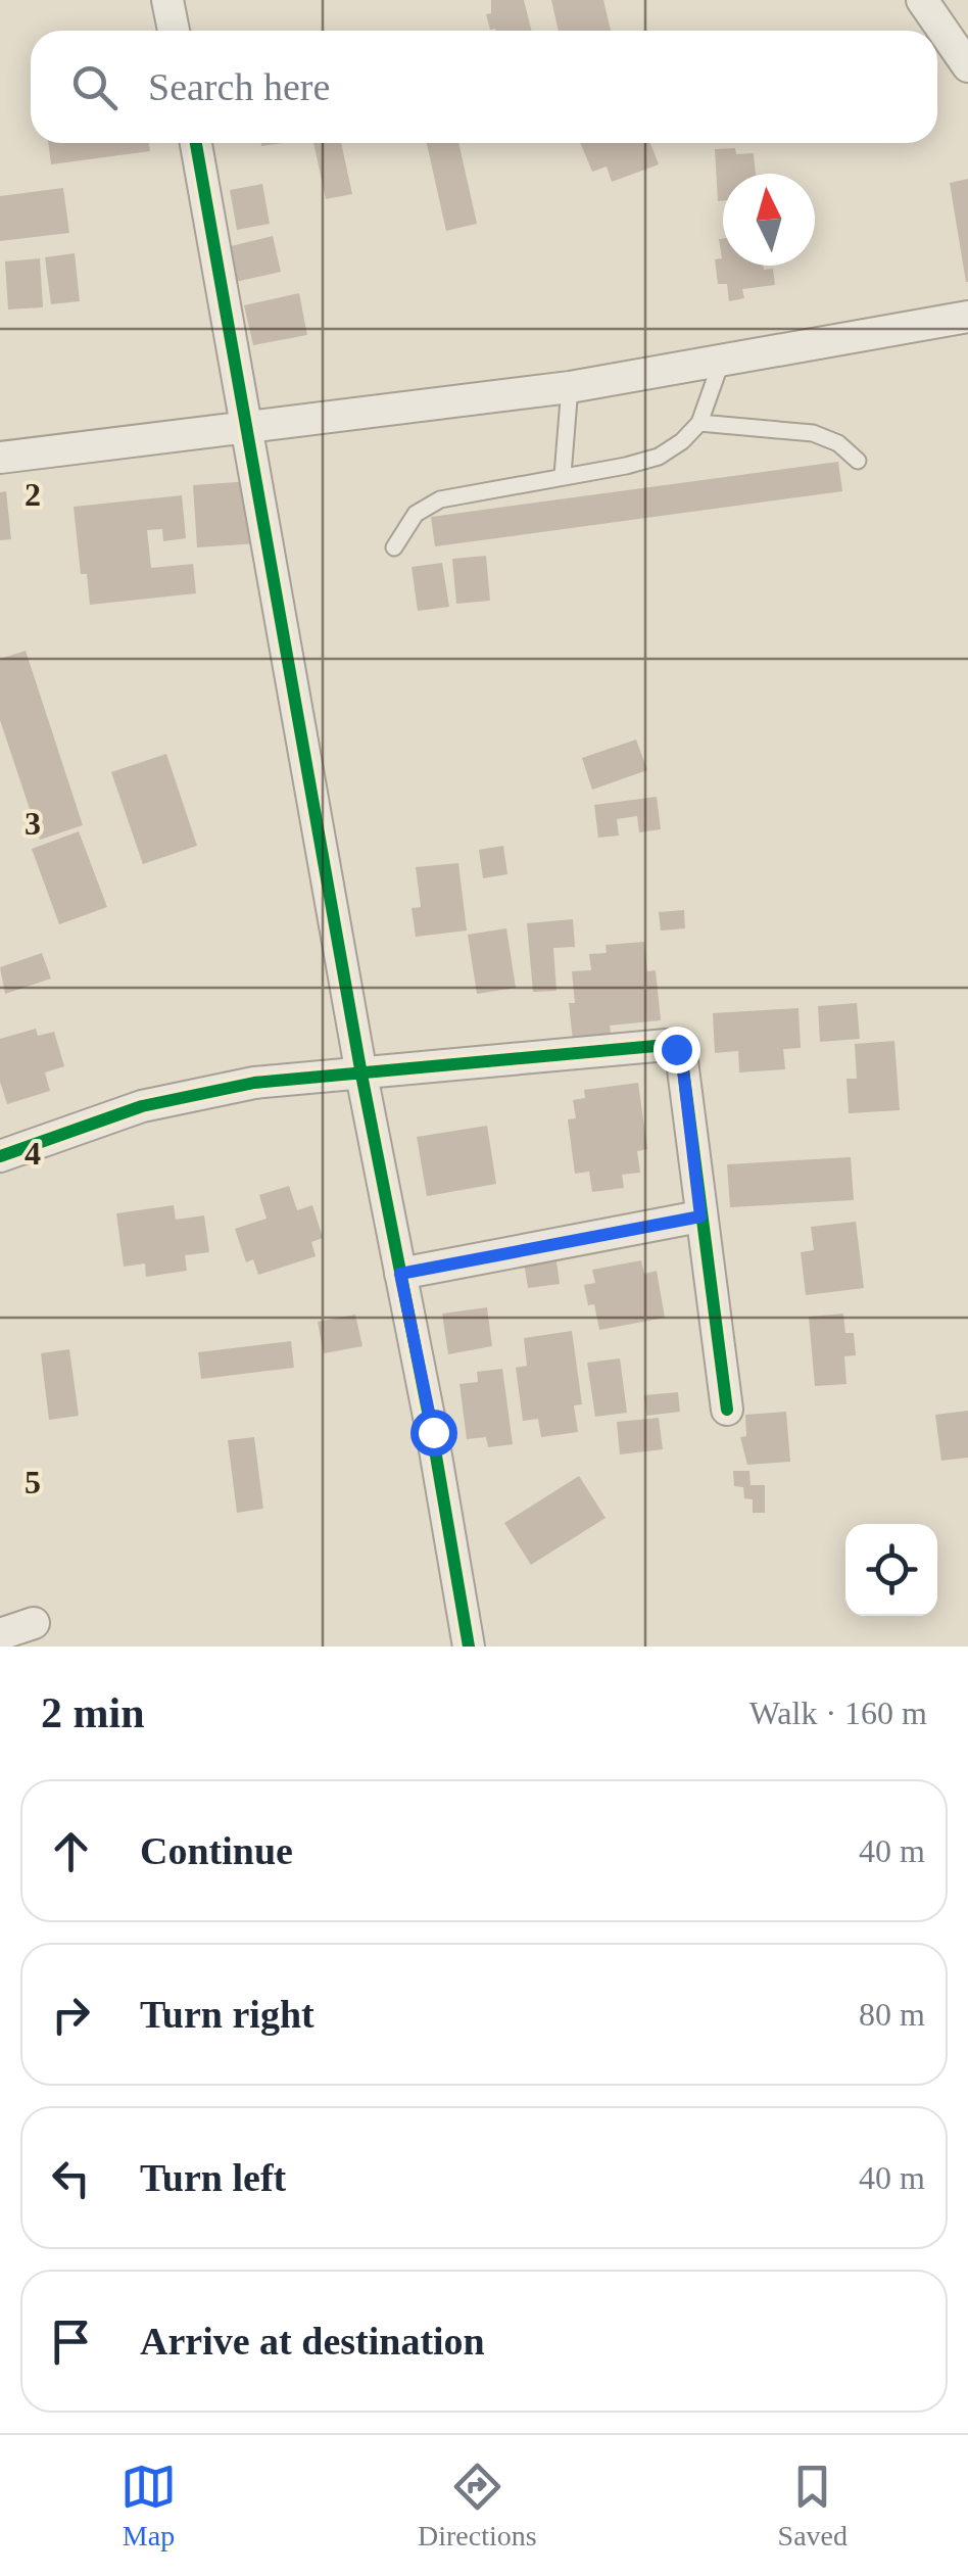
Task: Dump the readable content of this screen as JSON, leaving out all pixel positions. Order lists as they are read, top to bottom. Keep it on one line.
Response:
{"north":"top","page":{"search":"Search here","heading":["2 min","Walk · 160 m"],"list":[["Continue","40 m"],["Turn right","80 m"],["Turn left","40 m"],"Arrive at destination"],"nav":["Map","Directions","Saved"]},"grid":{"rows":["2","3","4","5"]}}
